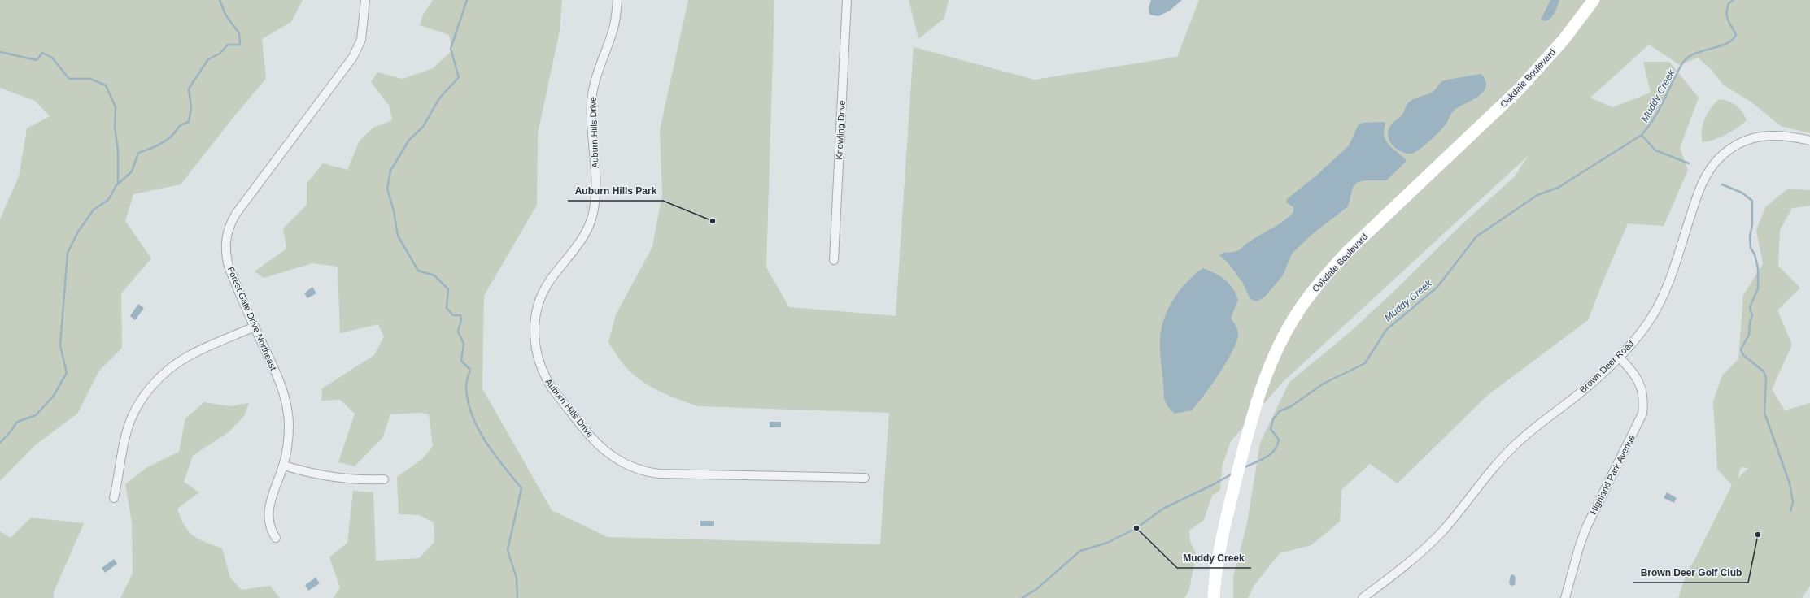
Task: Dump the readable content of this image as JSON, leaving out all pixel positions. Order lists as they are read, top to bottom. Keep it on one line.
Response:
{"streets":{"main road":["Oakdale Boulevard"],"street":["Knowling Drive","Auburn Hills Drive","Forest Gate Drive Northeast","Brown Deer Road","Highland Park Avenue"]},"crossings":[["Brown Deer Road","Highland Park Avenue"]],"water":["Muddy Creek"],"places":["Auburn Hills Park","Muddy Creek","Brown Deer Golf Club"]}
